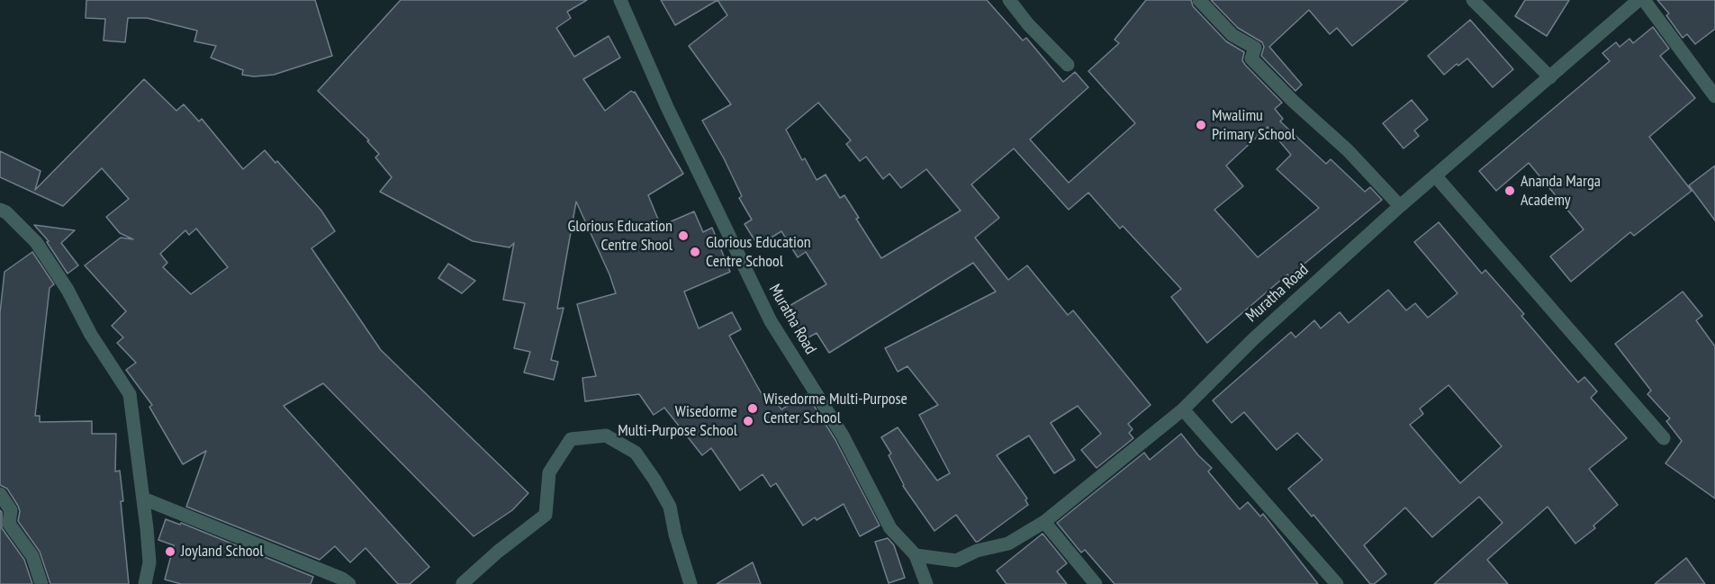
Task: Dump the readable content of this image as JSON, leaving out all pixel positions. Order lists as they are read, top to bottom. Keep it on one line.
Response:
{"streets":{"street":["Muratha Road"]},"places":["Mwalimu Primary School","Ananda Marga Academy","Glorious Education Centre Shool","Glorious Education Centre School","Wisedorme Multi-Purpose Center School","Wisedorme Multi-Purpose School","Joyland School"]}
